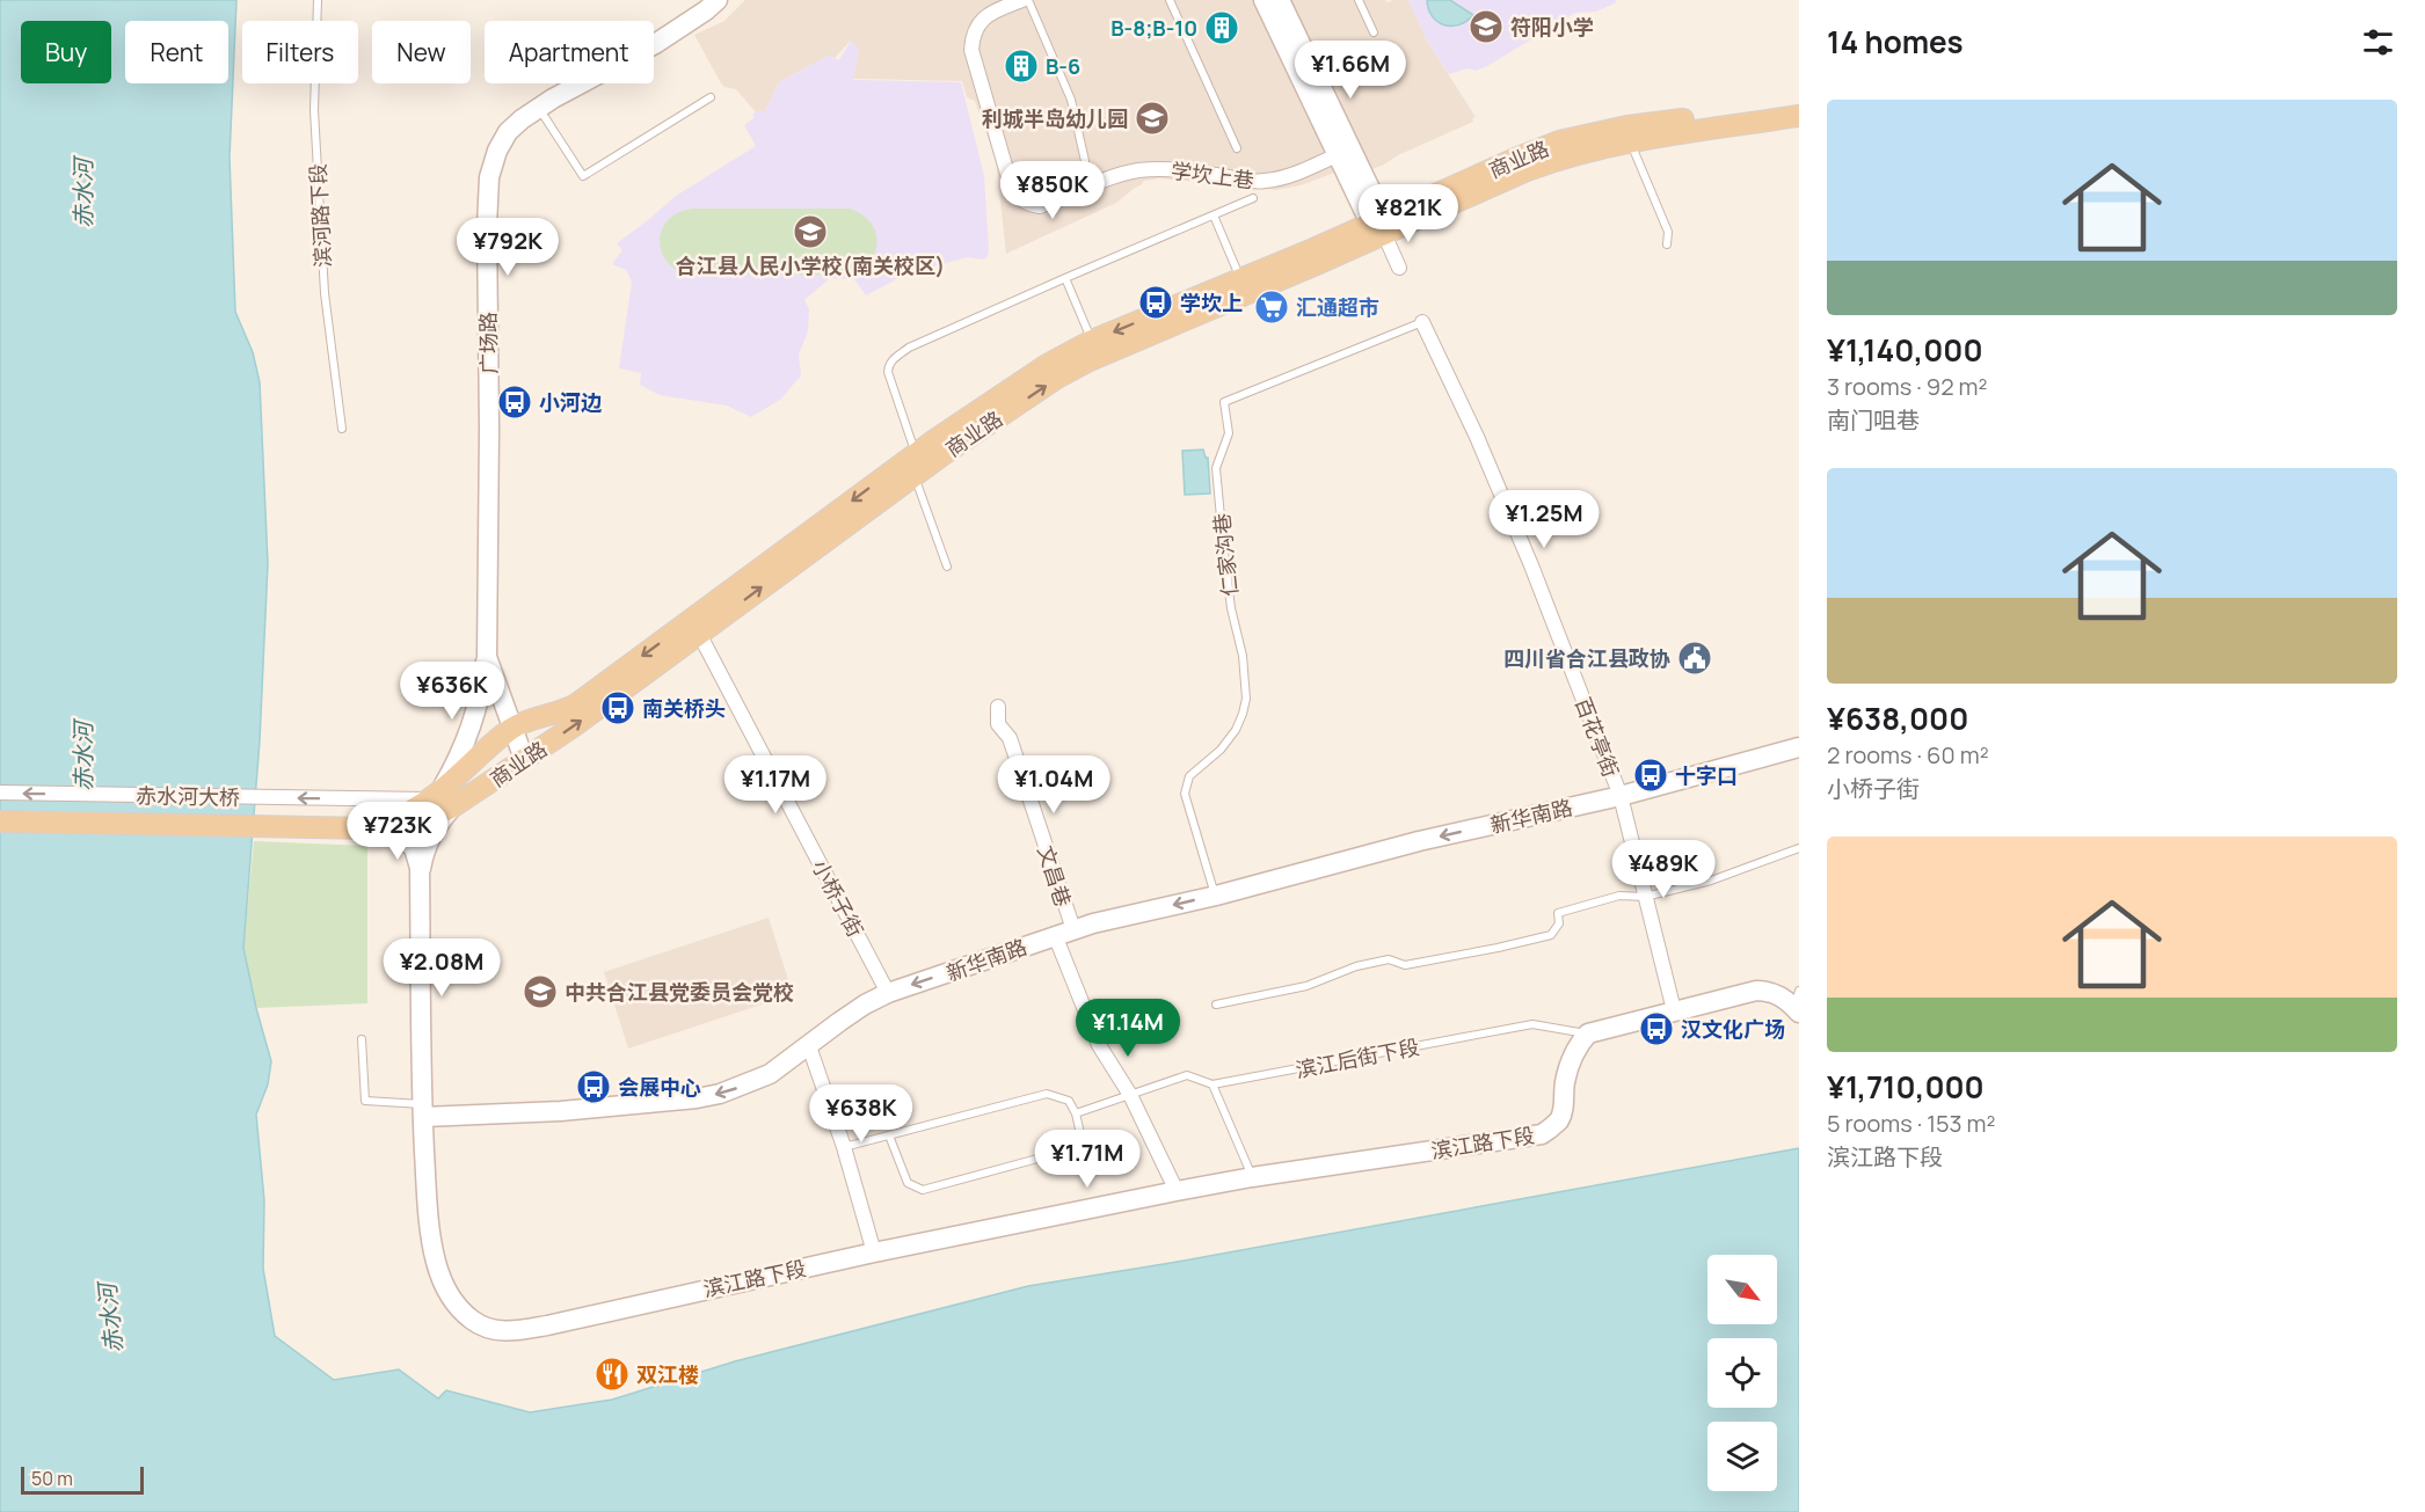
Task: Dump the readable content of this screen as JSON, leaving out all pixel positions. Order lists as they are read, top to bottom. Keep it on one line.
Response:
{"streets":{"main road":["商业路","广场路","赤水河大桥","新华南路","滨江路下段"],"street":["学坎上巷","百花亭街","文昌巷","小桥子街"],"lane":["滨河路下段","仁家沟巷","滨江后街下段"]},"crossings":[["商业路","广场路"],["商业路","赤水河大桥"],["商业路","小桥子街"],["仁家沟巷","百花亭街"],["仁家沟巷","新华南路"],["百花亭街","新华南路"],["新华南路","文昌巷"],["新华南路","小桥子街"],["新华南路","滨江路下段"],["文昌巷","滨江后街下段"],["文昌巷","滨江路下段"],["滨江后街下段","滨江路下段"]],"one_way":["赤水河大桥","新华南路"],"water":["赤水河"],"places":{"school or university":["符阳小学","利城半岛幼儿园","合江县人民小学校(南关校区)","中共合江县党委员会党校"],"building":["B-8;B-10","B-6"],"bus stop":["学坎上","小河边","南关桥头","十字口","汉文化广场","会展中心"],"supermarket":["汇通超市"],"public building":["四川省合江县政协"],"restaurant":["双江楼"]},"scale_bar":"50 m","north":"bottom right","page":{"heading":"14 homes","chip":["Buy","Rent","Filters","New","Apartment"],"price":["¥1.66M","¥850K","¥821K","¥792K","¥1.25M","¥636K","¥1.17M","¥1.04M","¥723K","¥489K","¥2.08M","¥1.14M","¥638K","¥1.71M"],"list":[{"name":"¥1,140,000","note":"3 rooms · 92 m² · 南门咀巷"},{"name":"¥638,000","note":"2 rooms · 60 m² · 小桥子街"},{"name":"¥1,710,000","note":"5 rooms · 153 m² · 滨江路下段"}],"scale":"50 m"}}
